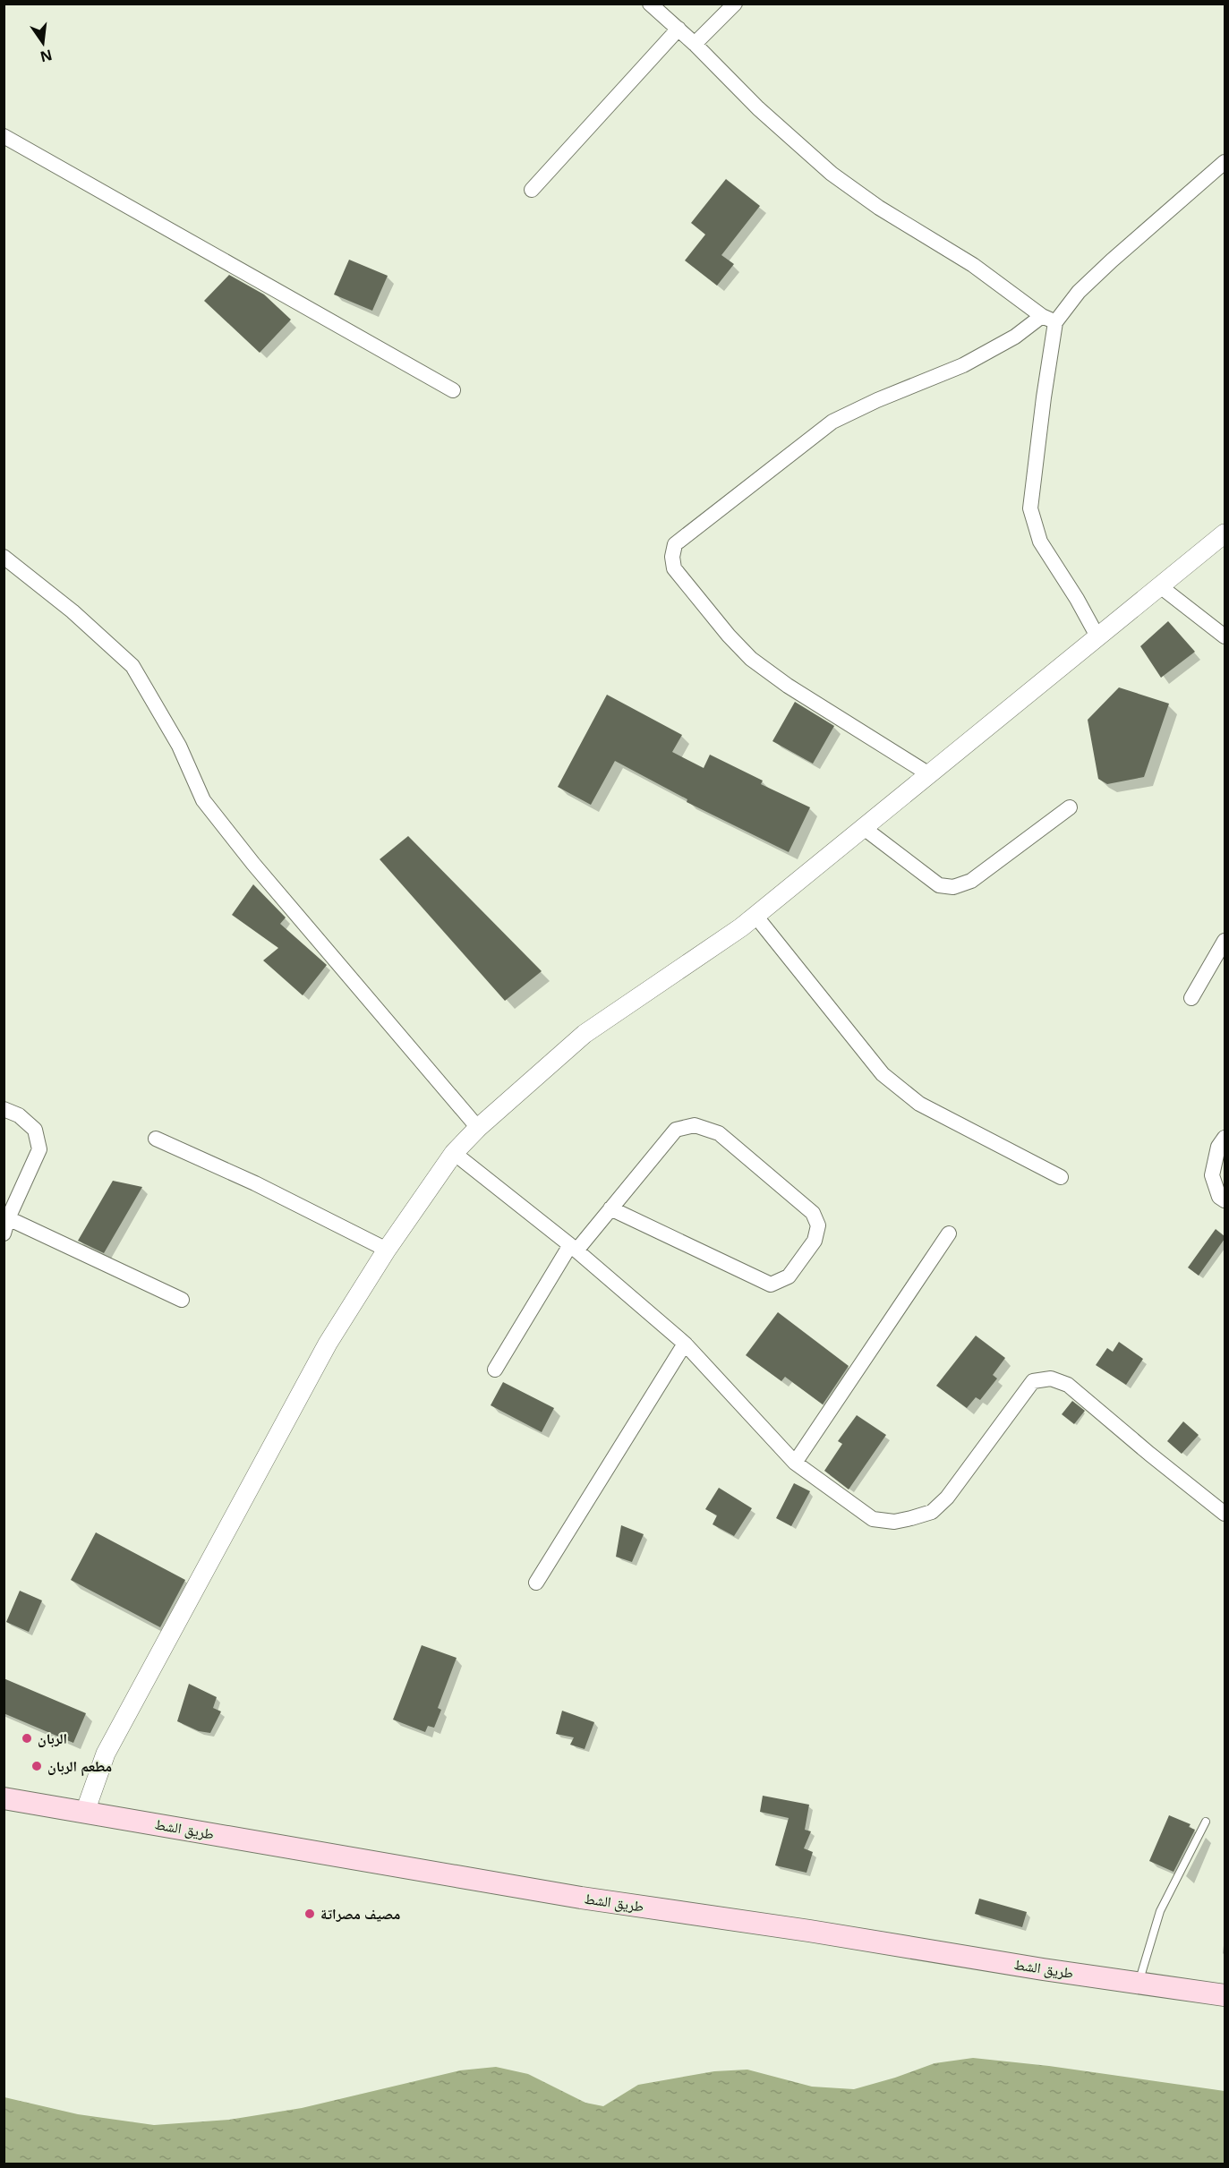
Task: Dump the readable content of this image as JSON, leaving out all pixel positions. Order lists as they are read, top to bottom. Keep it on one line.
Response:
{"streets":{"main road":["طريق الشط"]},"places":["الربان","مطعم الربان","مصيف مصراتة"],"north":"bottom"}
